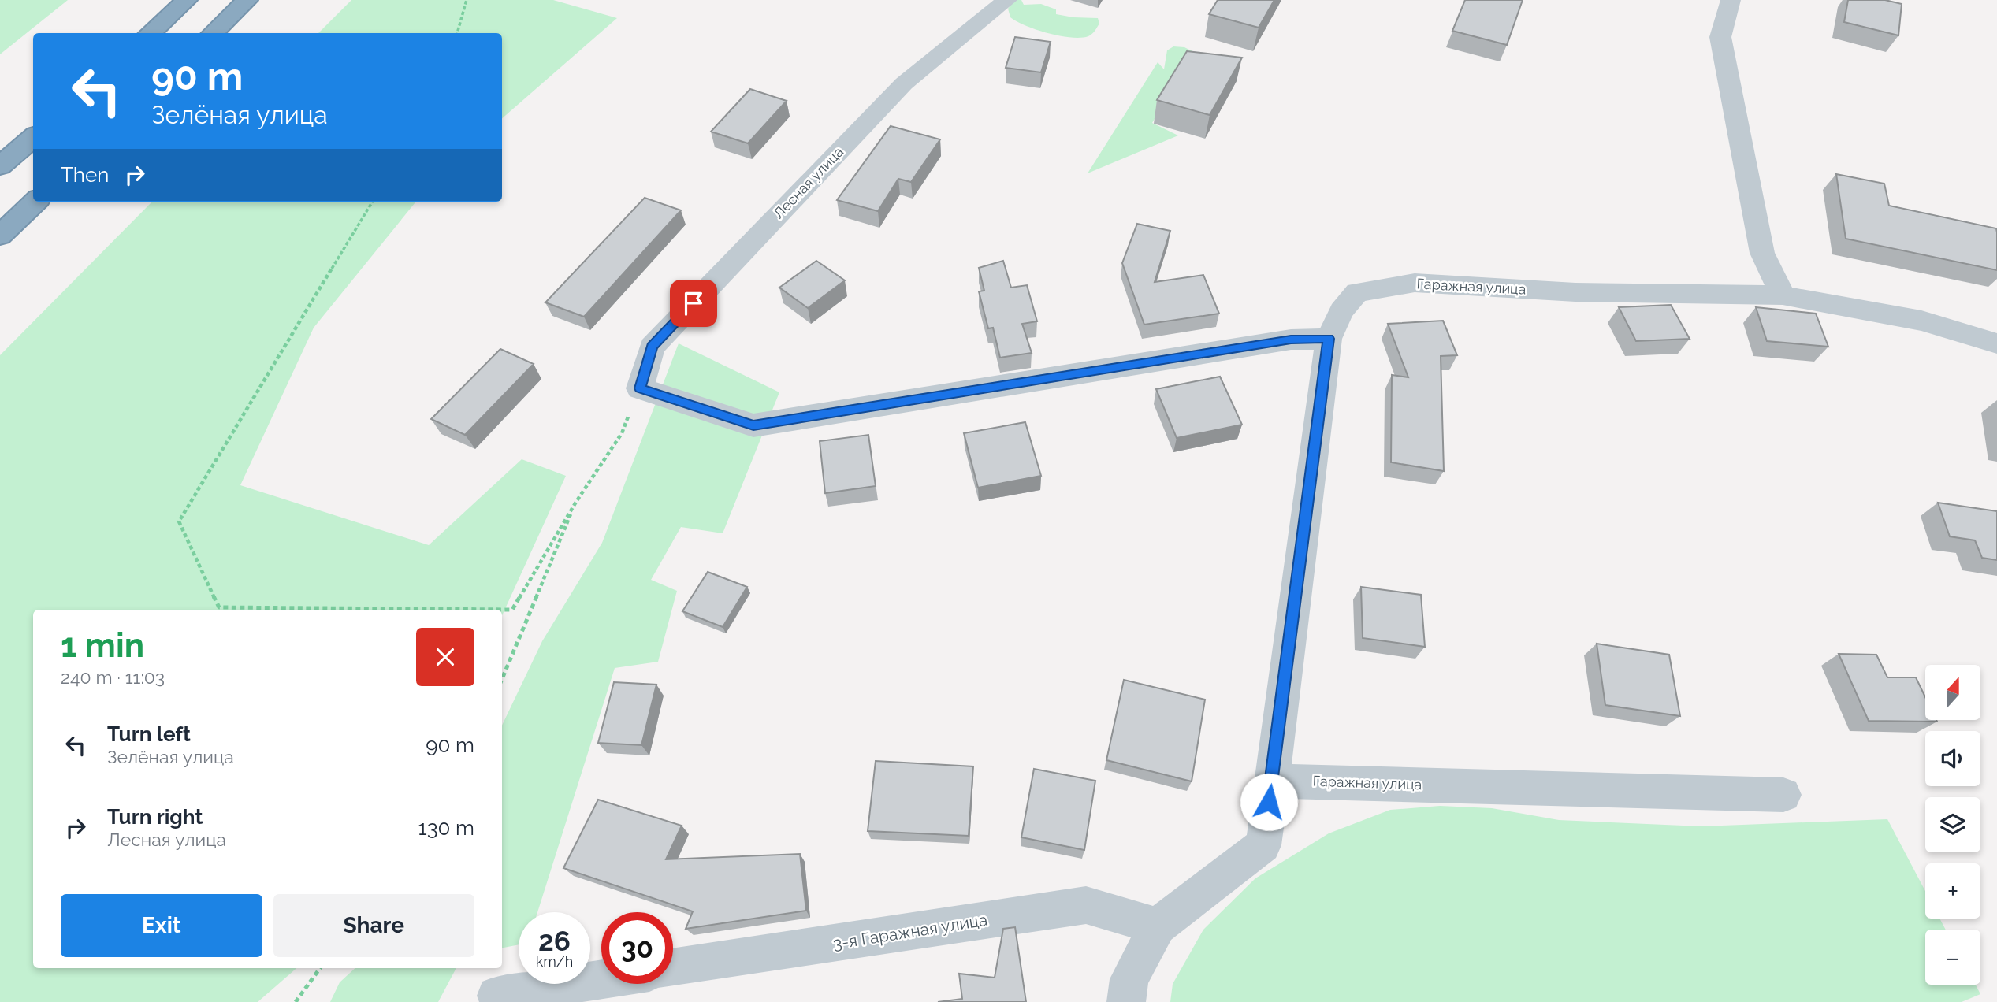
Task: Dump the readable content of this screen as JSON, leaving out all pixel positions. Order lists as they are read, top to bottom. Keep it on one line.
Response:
{"streets":{"street":["Лесная улица","Гаражная улица","3-я Гаражная улица"]},"north":"top","page":{"turn":["90 m","Зелёная улица"],"then":"Then","heading":["1 min","240 m · 11:03"],"map_buttons":["+","−"],"list":[{"name":"Turn left","note":"Зелёная улица","value":"90 m"},{"name":"Turn right","note":"Лесная улица","value":"130 m"}],"buttons":["Exit","Share"],"speed":"26 km/h","limit":"30"}}
